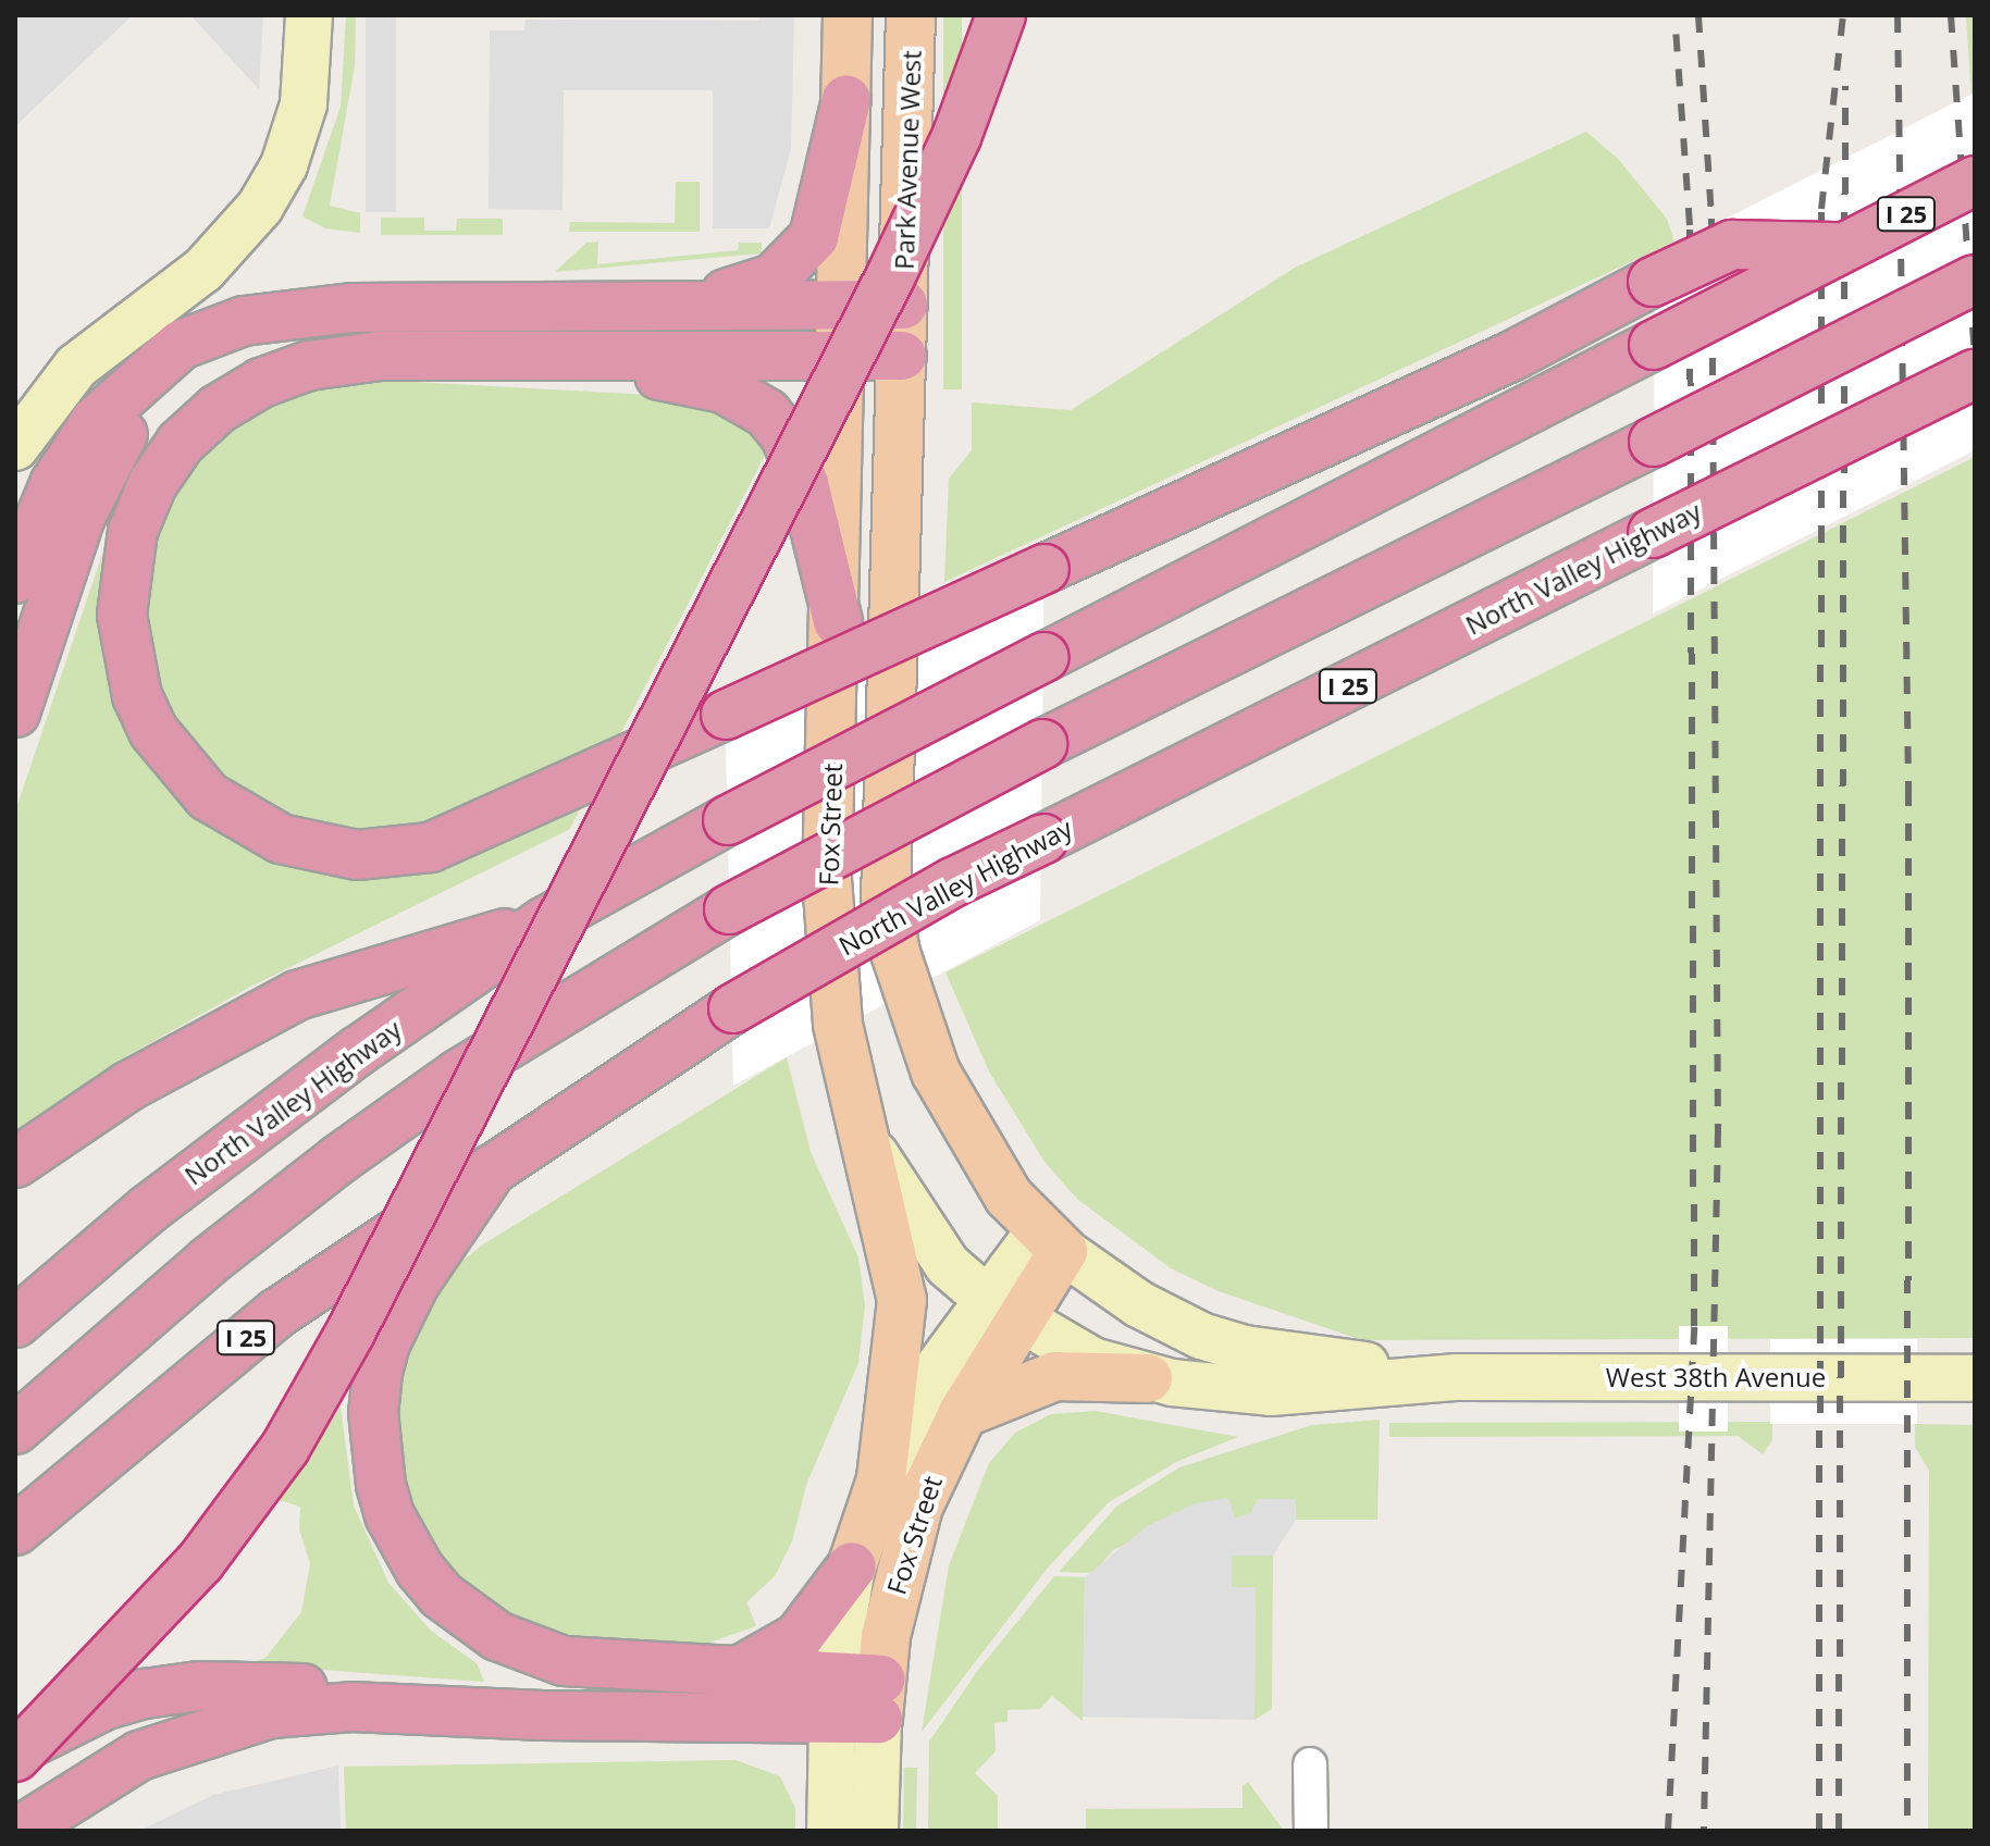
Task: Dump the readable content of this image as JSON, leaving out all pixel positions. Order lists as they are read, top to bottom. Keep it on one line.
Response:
{"streets":{"highway":["I 25","North Valley Highway"],"main road":["Park Avenue West","Fox Street","West 38th Avenue"]},"crossings":[["Fox Street","West 38th Avenue"]]}
